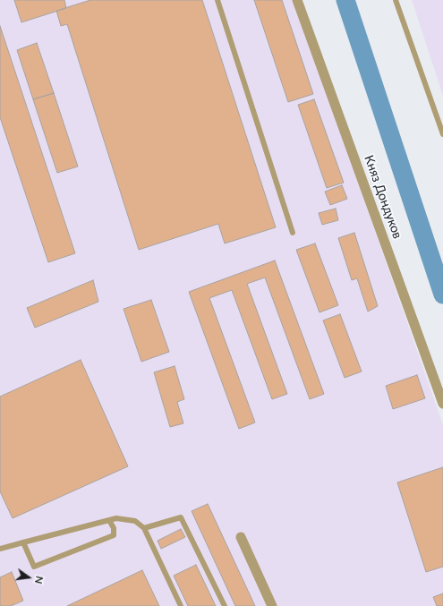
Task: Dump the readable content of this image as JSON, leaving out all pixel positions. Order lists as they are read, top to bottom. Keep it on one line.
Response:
{"streets":{"street":["Княз Дондуков"]},"north":"right"}
